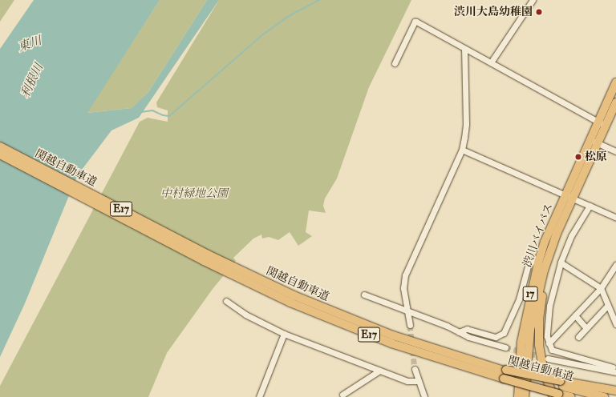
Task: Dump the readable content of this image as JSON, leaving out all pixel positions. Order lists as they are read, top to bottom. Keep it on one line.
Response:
{"streets":{"highway":["関越自動車道","E17","渋川バイパス","17"]},"crossings":[["渋川バイパス","17"]],"water":["東川","利根川"],"parks":["中村緑地公園"],"places":["渋川大島幼稚園","松原"]}
